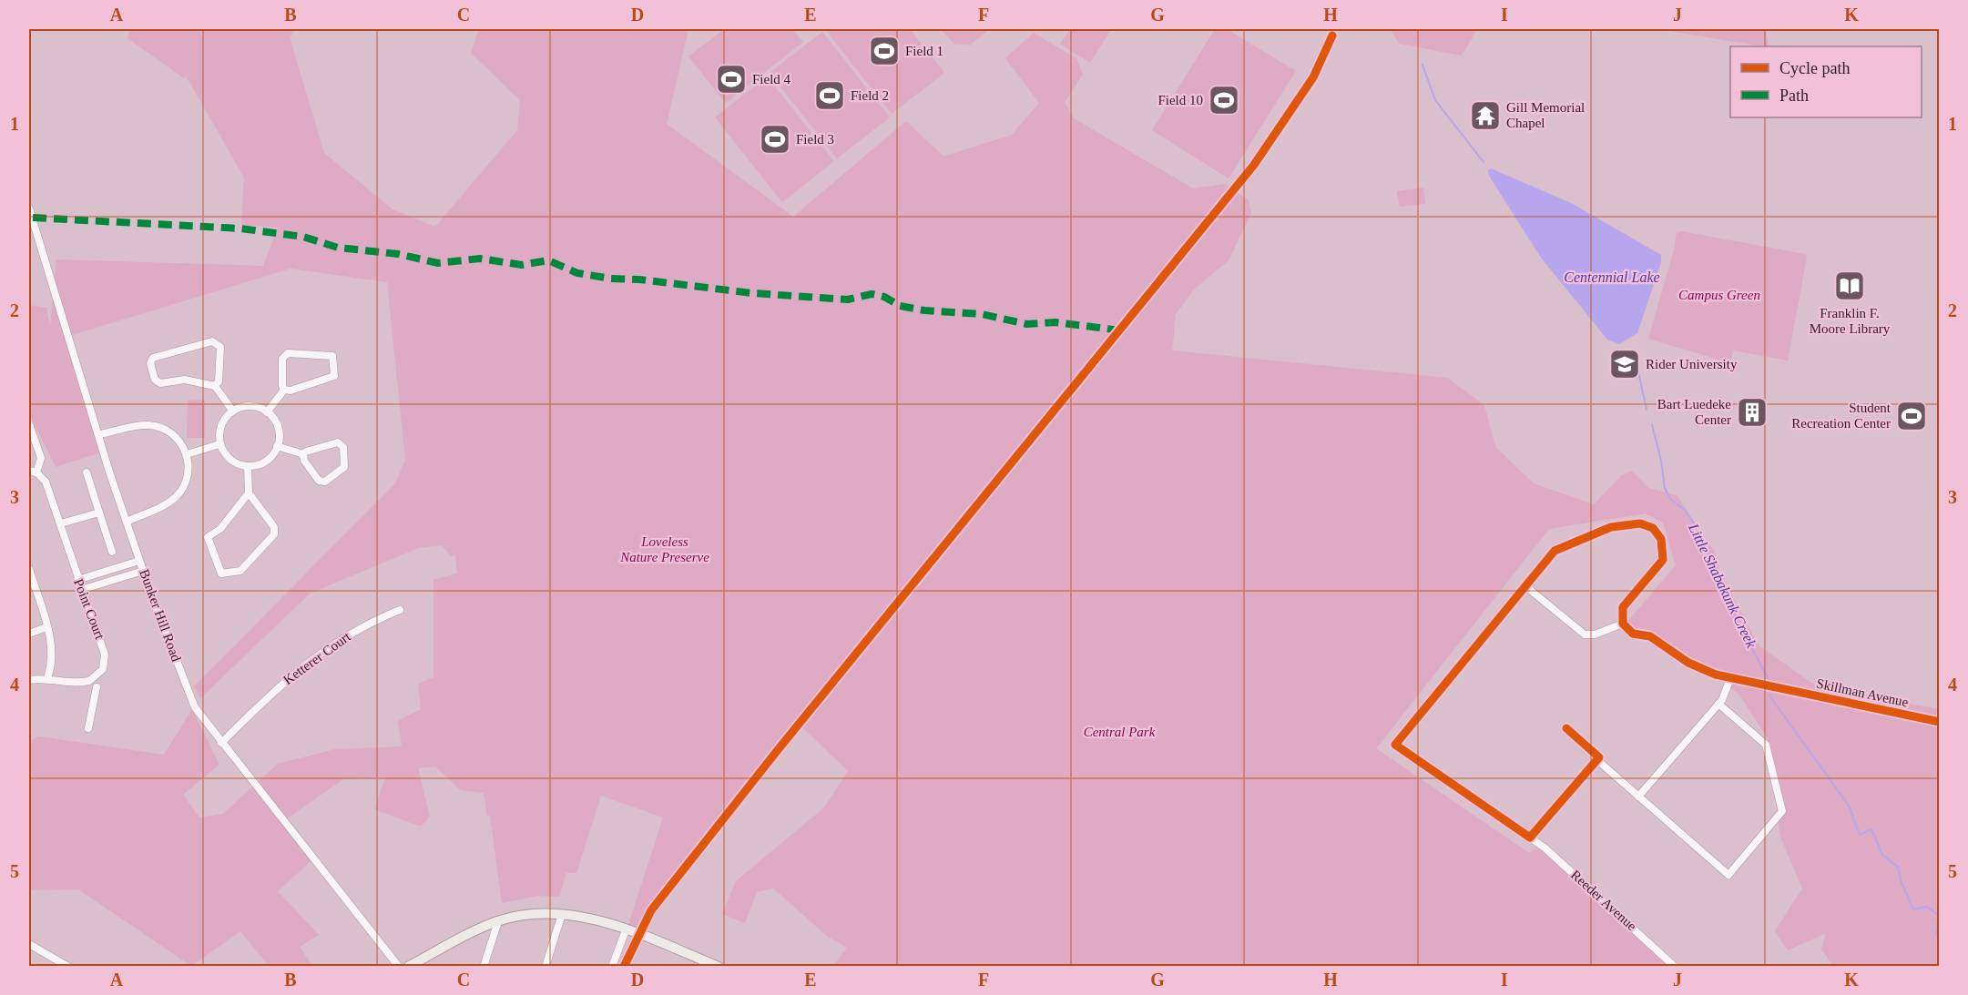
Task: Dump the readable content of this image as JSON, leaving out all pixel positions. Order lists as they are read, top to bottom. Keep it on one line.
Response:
{"streets":{"street":["Point Court","Bunker Hill Road","Ketterer Court","Skillman Avenue","Reeder Avenue"]},"crossings":[["Bunker Hill Road","Ketterer Court"]],"water":["Centennial Lake","Little Shabakunk Creek"],"parks":["Campus Green","Loveless Nature Preserve","Central Park"],"places":{"sports":["Field 1","Field 4","Field 2","Field 10","Field 3","Student Recreation Center"],"temple":["Gill Memorial Chapel"],"library":["Franklin F. Moore Library"],"school or university":["Rider University"],"building":["Bart Luedeke Center"]},"legend":["Cycle path","Path"],"grid":{"columns":["A","B","C","D","E","F","G","H","I","J","K"],"rows":["1","2","3","4","5"]}}
